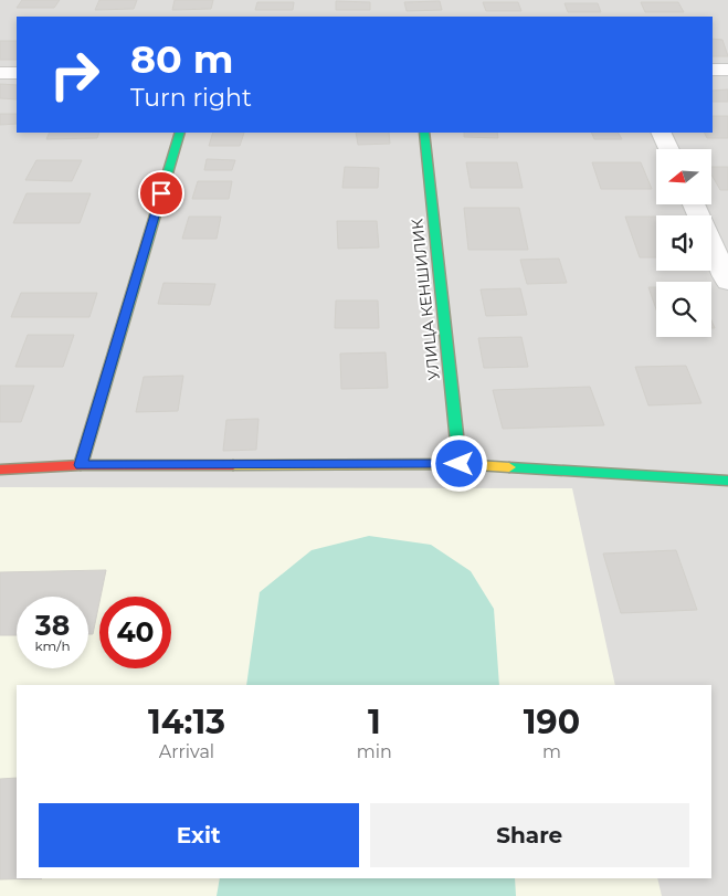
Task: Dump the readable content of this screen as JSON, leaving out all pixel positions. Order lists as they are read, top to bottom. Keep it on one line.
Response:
{"streets":{"street":["УЛИЦА КЕНШИЛИК"]},"north":"left","page":{"turn":["80 m","Turn right"],"speed":"38 km/h","limit":"40","eta":["14:13","Arrival","1","min","190","m"],"buttons":["Exit","Share"]}}
